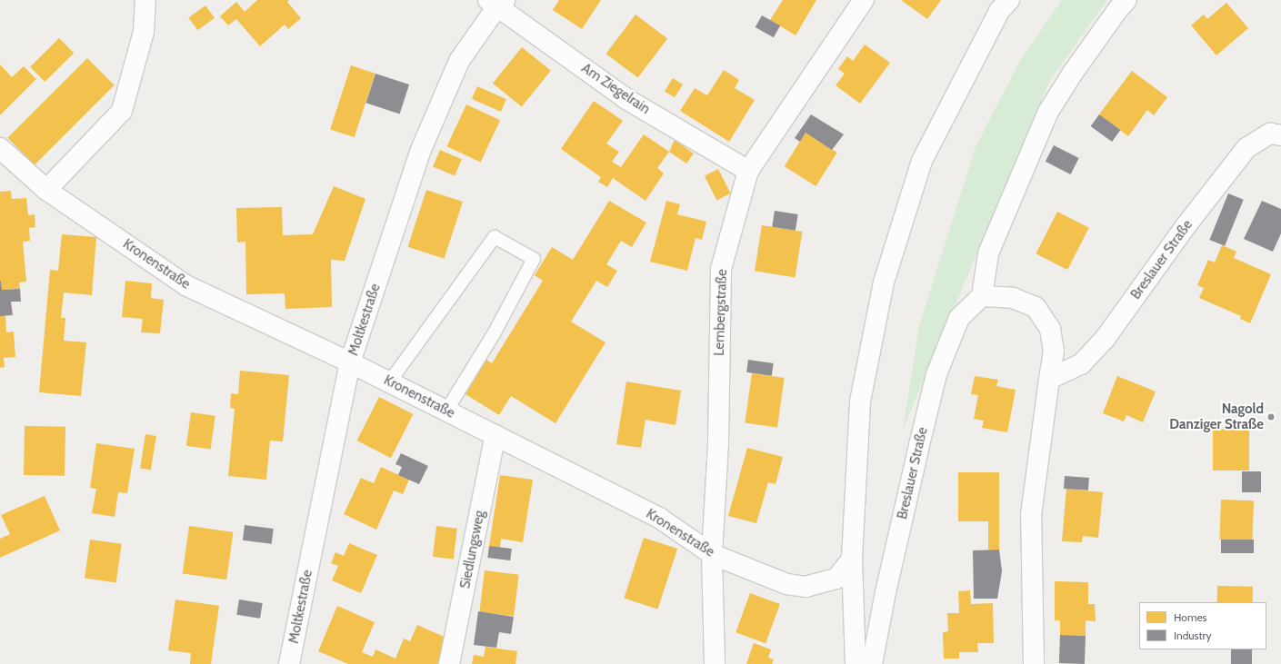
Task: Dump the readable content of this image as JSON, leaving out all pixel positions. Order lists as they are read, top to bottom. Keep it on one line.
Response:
{"streets":{"street":["Am Ziegelrain","Breslauer Straße","Kronenstraße","Lembergstraße","Moltkestraße","Siedlungsweg"]},"crossings":[["Am Ziegelrain","Lembergstraße"],["Am Ziegelrain","Moltkestraße"],["Kronenstraße","Lembergstraße"],["Kronenstraße","Moltkestraße"],["Kronenstraße","Siedlungsweg"]],"places":["Nagold Danziger Straße"],"legend":["Homes","Industry"]}
